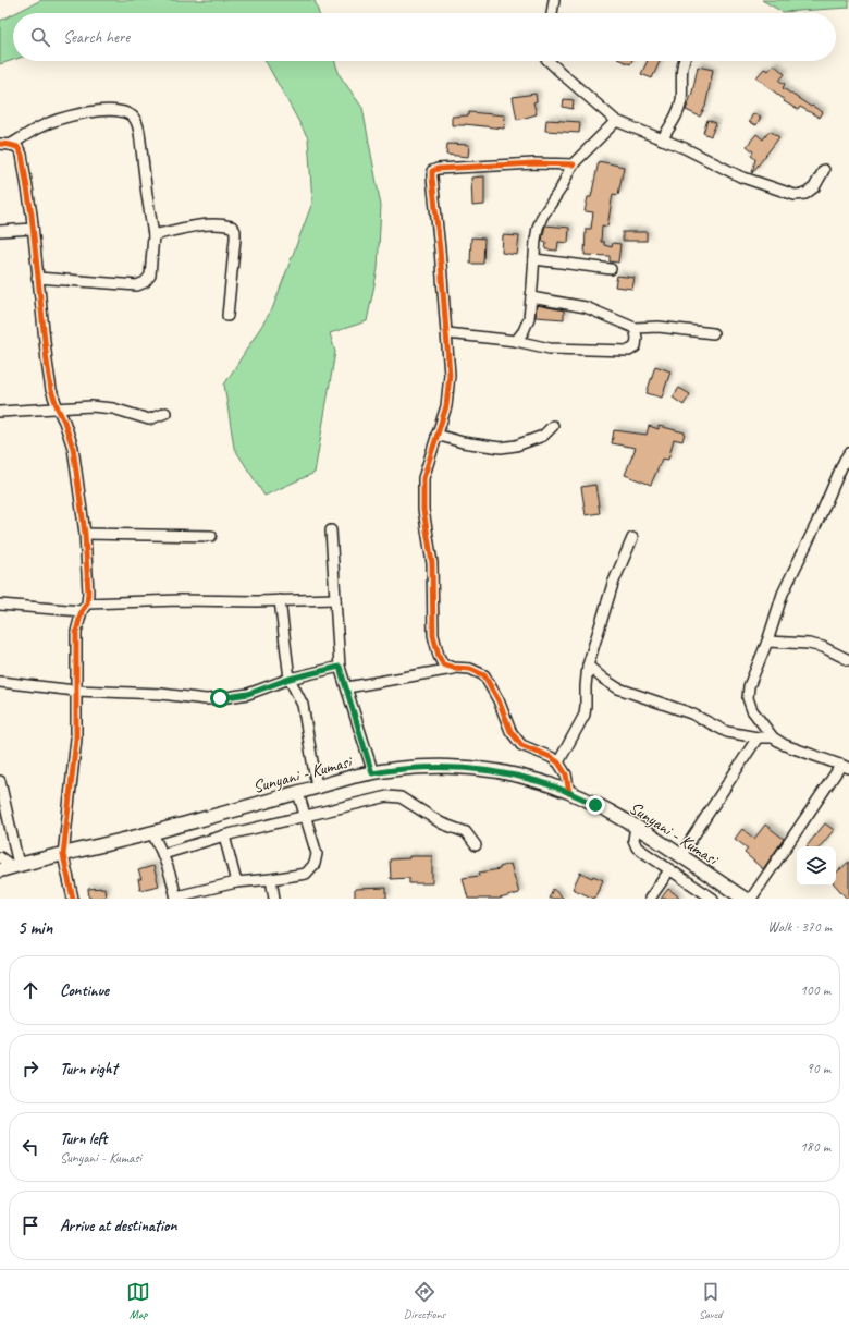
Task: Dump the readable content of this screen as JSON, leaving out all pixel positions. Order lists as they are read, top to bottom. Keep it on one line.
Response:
{"streets":{"main road":["Sunyani - Kumasi"]},"page":{"search":"Search here","heading":["5 min","Walk · 370 m"],"list":[["Continue","100 m"],["Turn right","90 m"],["Turn left","Sunyani - Kumasi","180 m"],"Arrive at destination"],"nav":["Map","Directions","Saved"]}}
